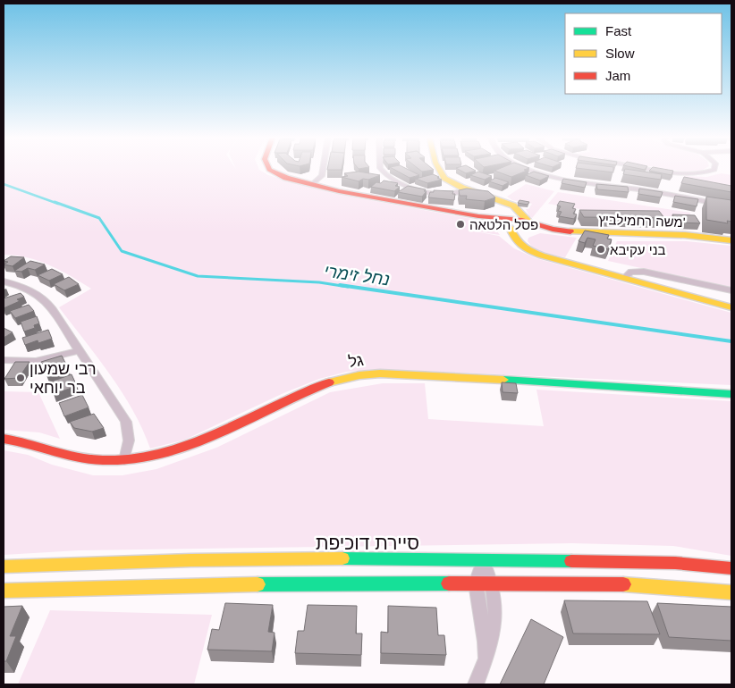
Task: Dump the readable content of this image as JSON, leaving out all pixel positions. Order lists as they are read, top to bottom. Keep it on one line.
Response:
{"streets":{"street":["משה רחמילביץ'","גל","סיירת דוכיפת"]},"water":["נחל זימרי"],"places":["פסל הלטאה","בני עקיבא","רבי שמעון בר יוחאי"],"legend":["Fast","Slow","Jam"]}
